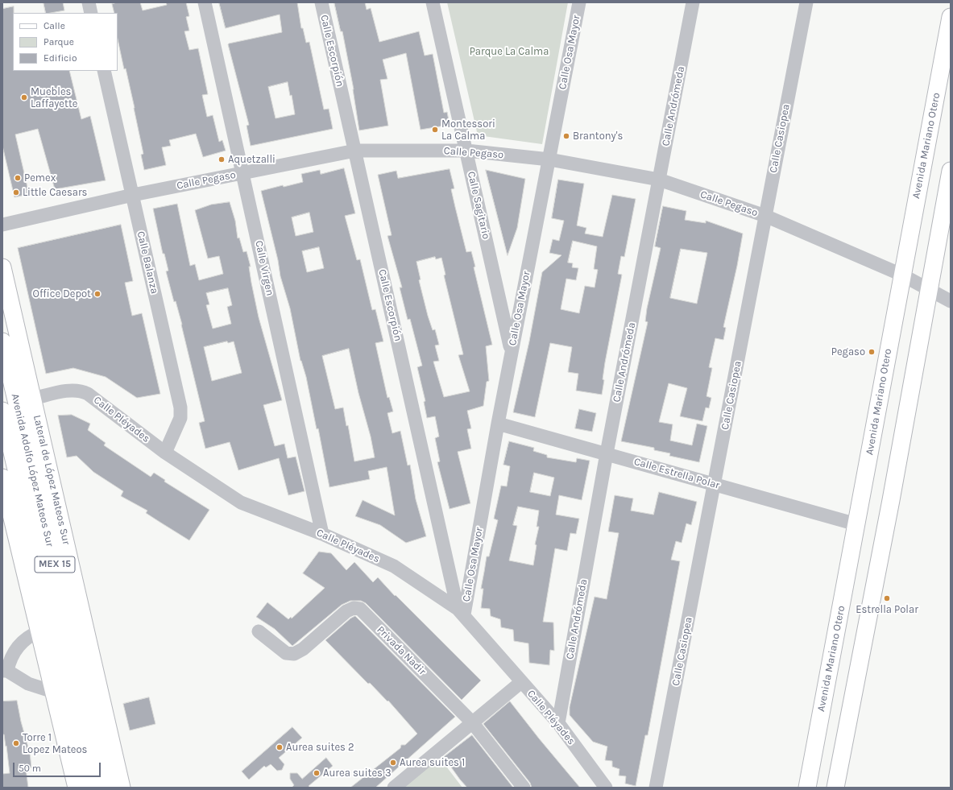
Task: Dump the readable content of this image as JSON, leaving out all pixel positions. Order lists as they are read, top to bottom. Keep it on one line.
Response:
{"streets":{"main road":["Avenida Mariano Otero","Avenida Adolfo López Mateos Sur","Lateral de López Mateos Sur","MEX 15"],"street":["Calle Escorpión","Calle Osa Mayor","Calle Andrómeda","Calle Casiopea","Calle Pegaso","Calle Sagitario","Calle Balanza","Calle Virgen","Calle Pléyades","Calle Estrella Polar","Privada Nadir"]},"crossings":[["Calle Escorpión","Calle Osa Mayor"],["Calle Escorpión","Calle Pegaso"],["Calle Escorpión","Calle Pléyades"],["Calle Osa Mayor","Calle Pegaso"],["Calle Osa Mayor","Calle Sagitario"],["Calle Osa Mayor","Calle Pléyades"],["Calle Osa Mayor","Calle Estrella Polar"],["Calle Andrómeda","Calle Pegaso"],["Calle Andrómeda","Calle Pléyades"],["Calle Andrómeda","Calle Estrella Polar"],["Calle Casiopea","Calle Pegaso"],["Calle Casiopea","Calle Estrella Polar"],["Avenida Mariano Otero","Calle Pegaso"],["Avenida Mariano Otero","Calle Estrella Polar"],["Calle Pegaso","Calle Sagitario"],["Calle Pegaso","Calle Balanza"],["Calle Pegaso","Calle Virgen"],["Calle Balanza","Calle Pléyades"],["Calle Virgen","Calle Pléyades"],["Calle Pléyades","Lateral de López Mateos Sur"]],"parks":["Parque La Calma"],"places":["Muebles Laffayette","Montessori La Calma","Brantony's","Aquetzalli","Pemex","Little Caesars","Office Depot","Pegaso","Estrella Polar","Torre 1 Lopez Mateos","Aurea suites 2","Aurea suites 1","Aurea suites 3"],"legend":["Calle","Parque","Edificio"],"scale_bar":"50 m"}
